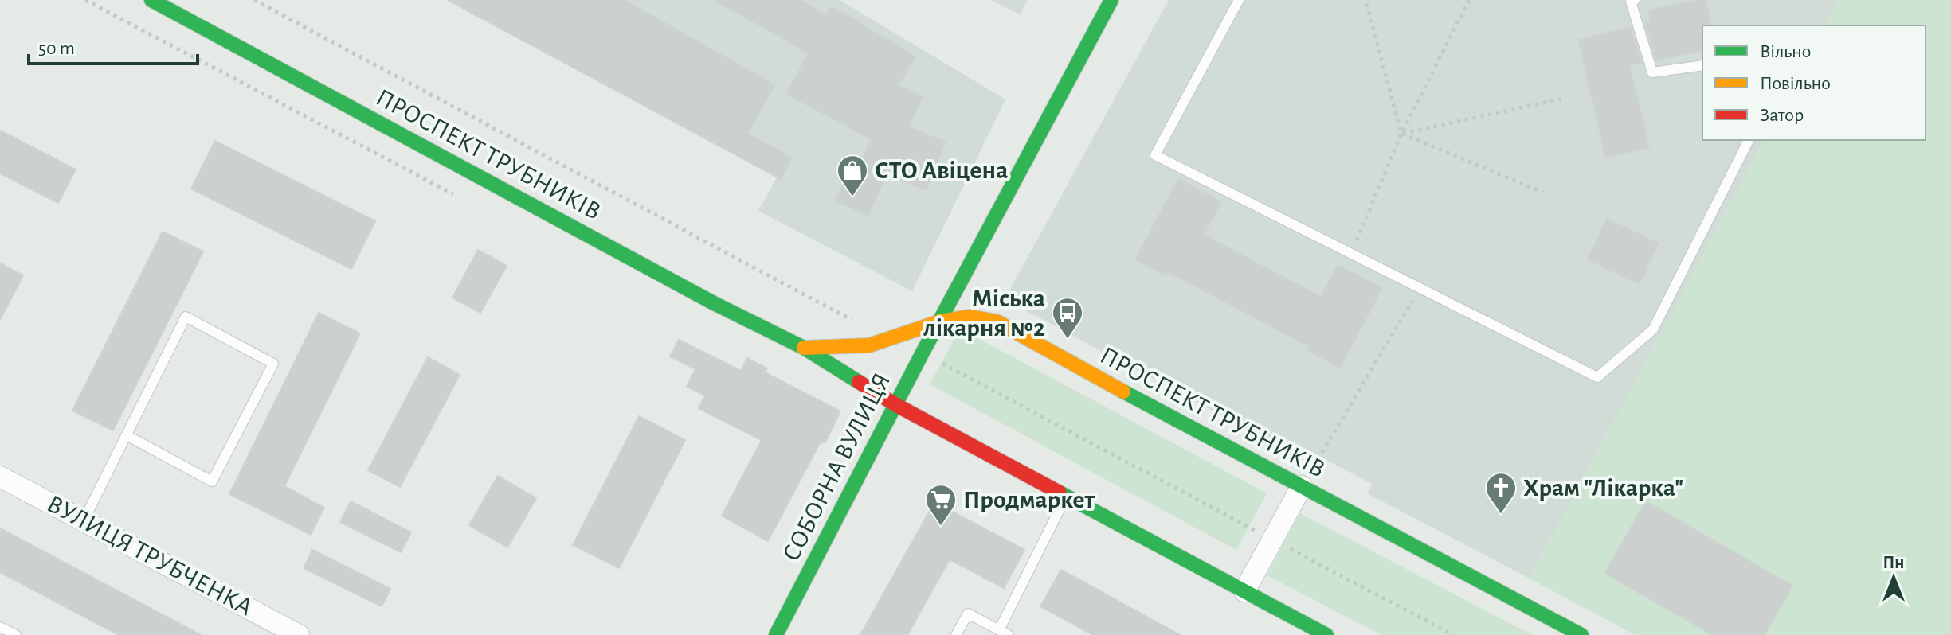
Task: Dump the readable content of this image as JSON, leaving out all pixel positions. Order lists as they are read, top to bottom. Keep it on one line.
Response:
{"streets":{"main road":["ПРОСПЕКТ ТРУБНИКІВ","СОБОРНА ВУЛИЦЯ"],"street":["ВУЛИЦЯ ТРУБЧЕНКА"]},"crossings":[["ПРОСПЕКТ ТРУБНИКІВ","СОБОРНА ВУЛИЦЯ"]],"places":{"shop":["СТО Авіцена"],"bus stop":["Міська лікарня №2"],"church":["Храм \"Лікарка\""],"supermarket":["Продмаркет"]},"legend":["Вільно","Повільно","Затор"],"scale_bar":"50 m","north":"top"}
